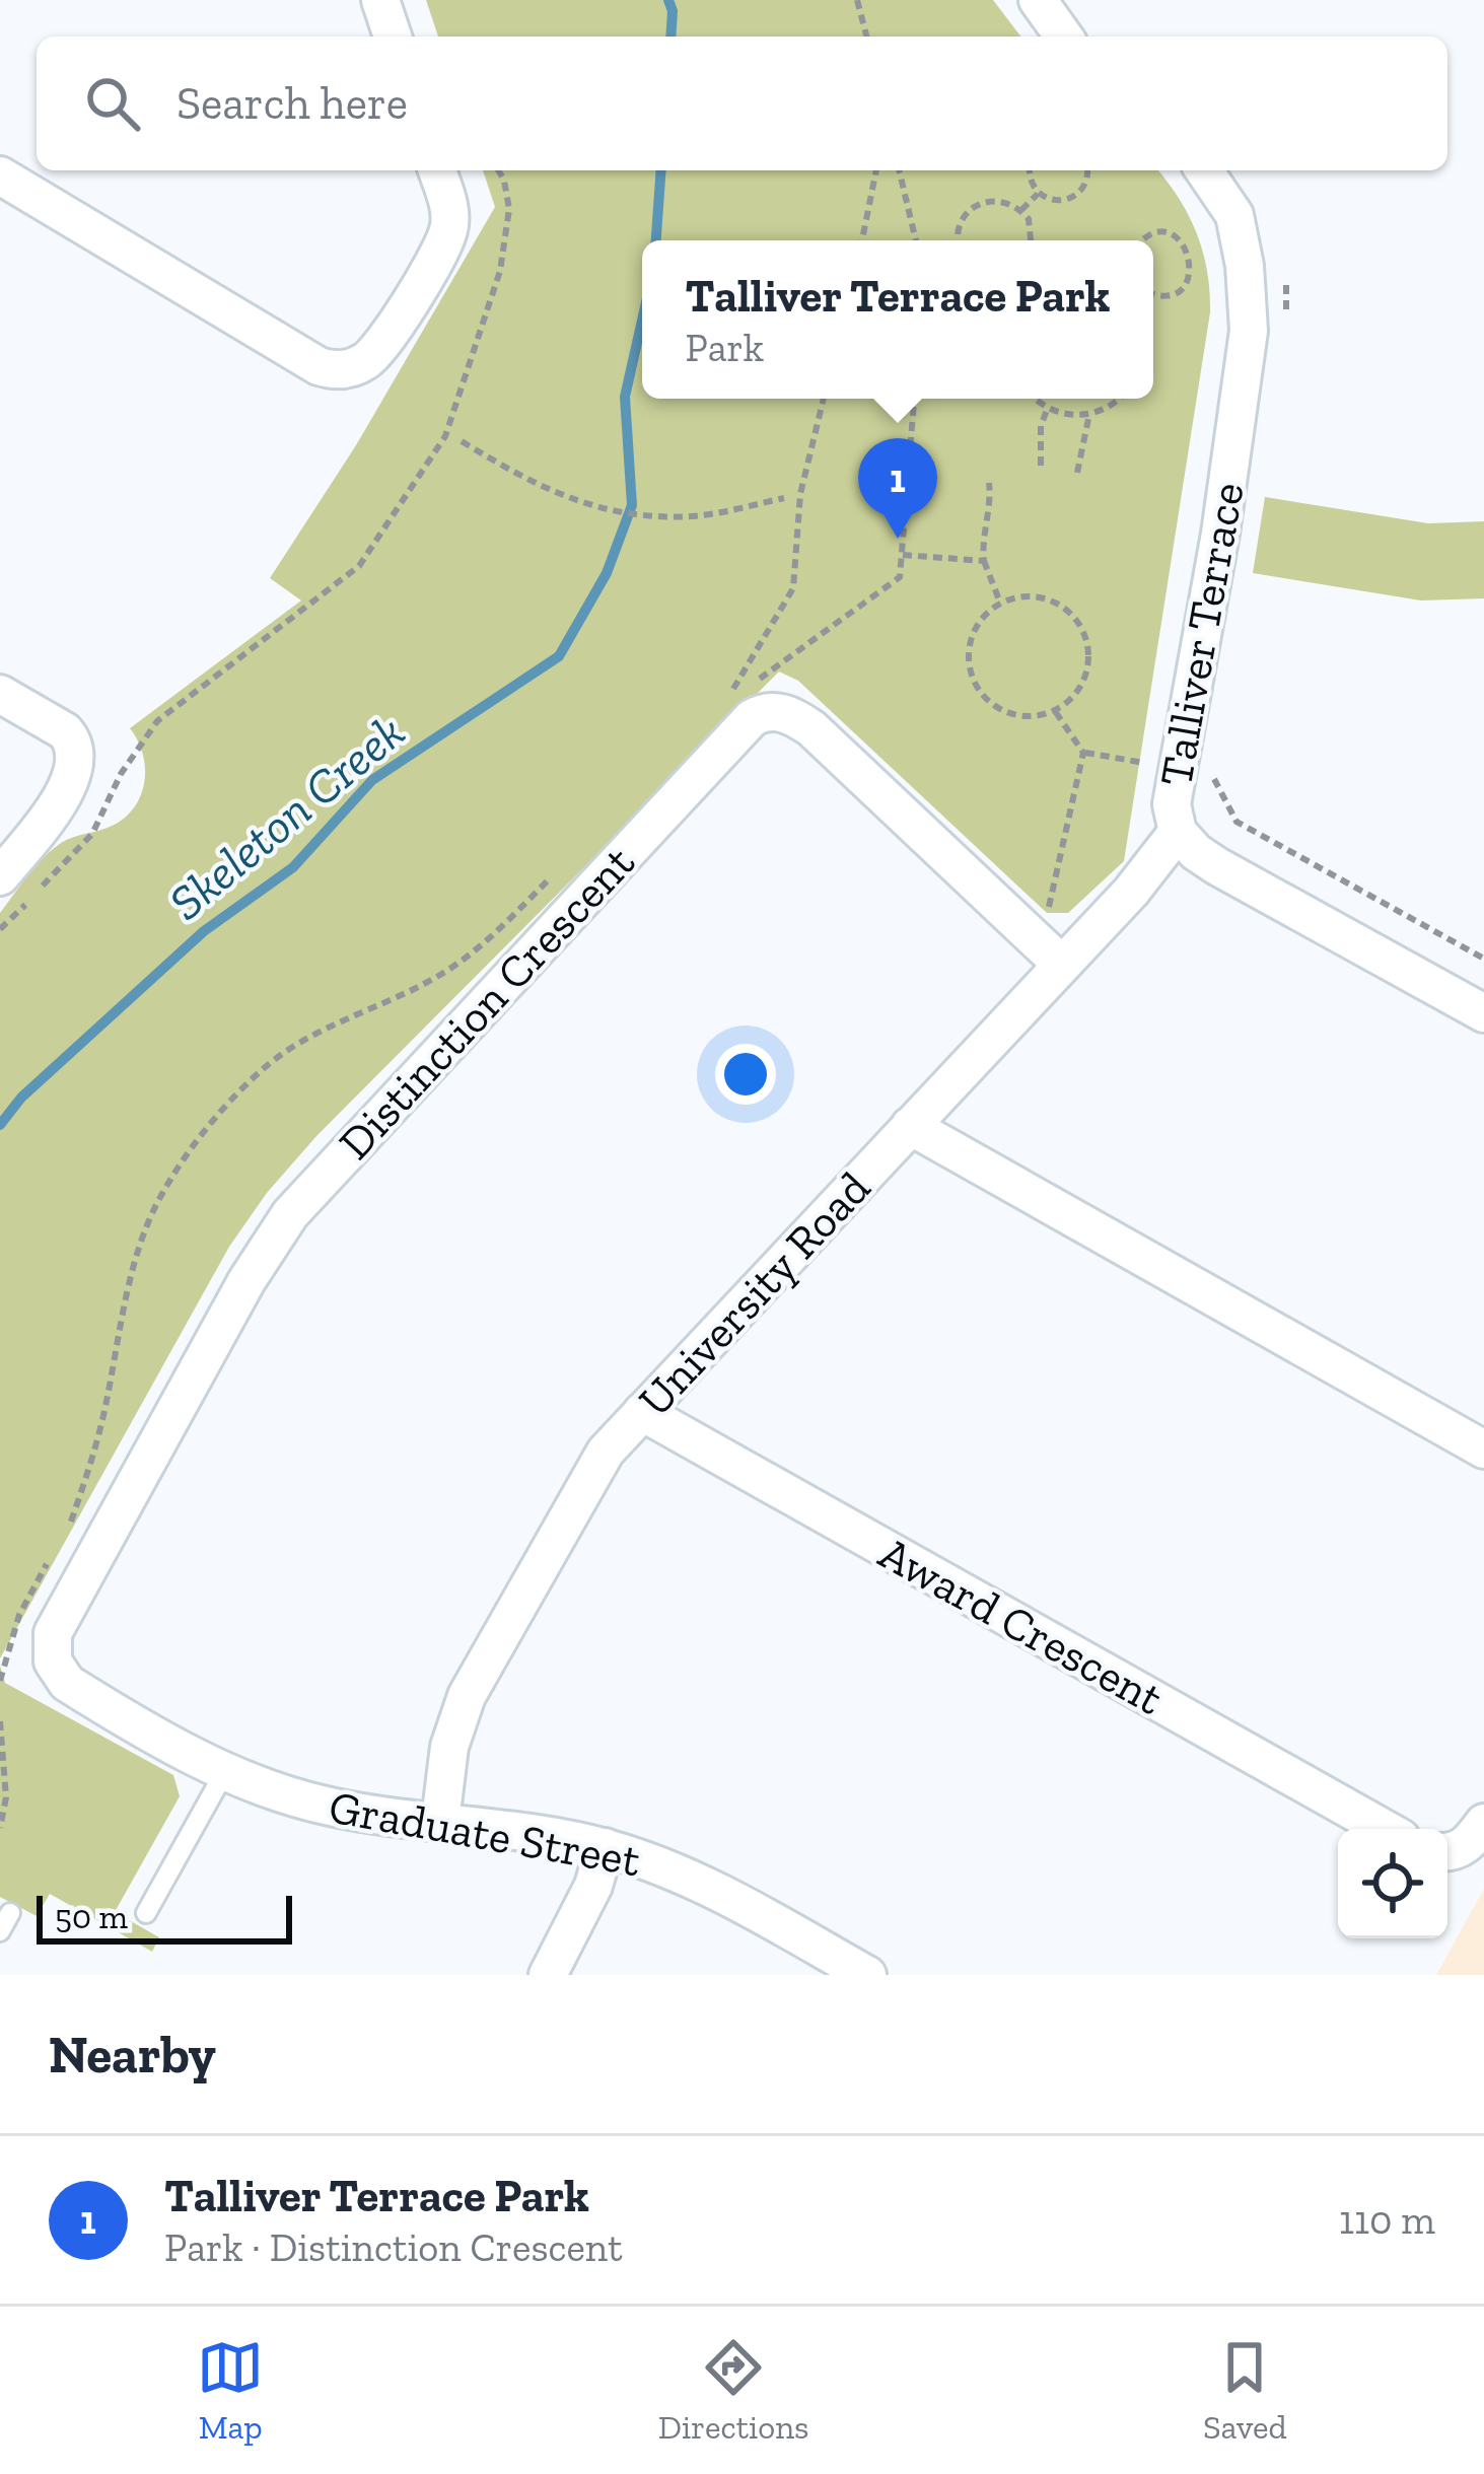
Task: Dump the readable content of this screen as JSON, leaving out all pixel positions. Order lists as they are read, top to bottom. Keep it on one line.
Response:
{"streets":{"street":["Talliver Terrace","Distinction Crescent","University Road","Award Crescent","Graduate Street"]},"crossings":[["Talliver Terrace","University Road"],["Distinction Crescent","University Road"],["Distinction Crescent","Graduate Street"],["University Road","Award Crescent"],["University Road","Graduate Street"]],"water":["Skeleton Creek"],"scale_bar":"50 m","page":{"search":"Search here","popup":["Talliver Terrace Park","Park"],"pins":"1","scale":"50 m","heading":"Nearby","list":[{"mark":"1","name":"Talliver Terrace Park","note":"Park · Distinction Crescent","value":"110 m"}],"nav":["Map","Directions","Saved"]}}
